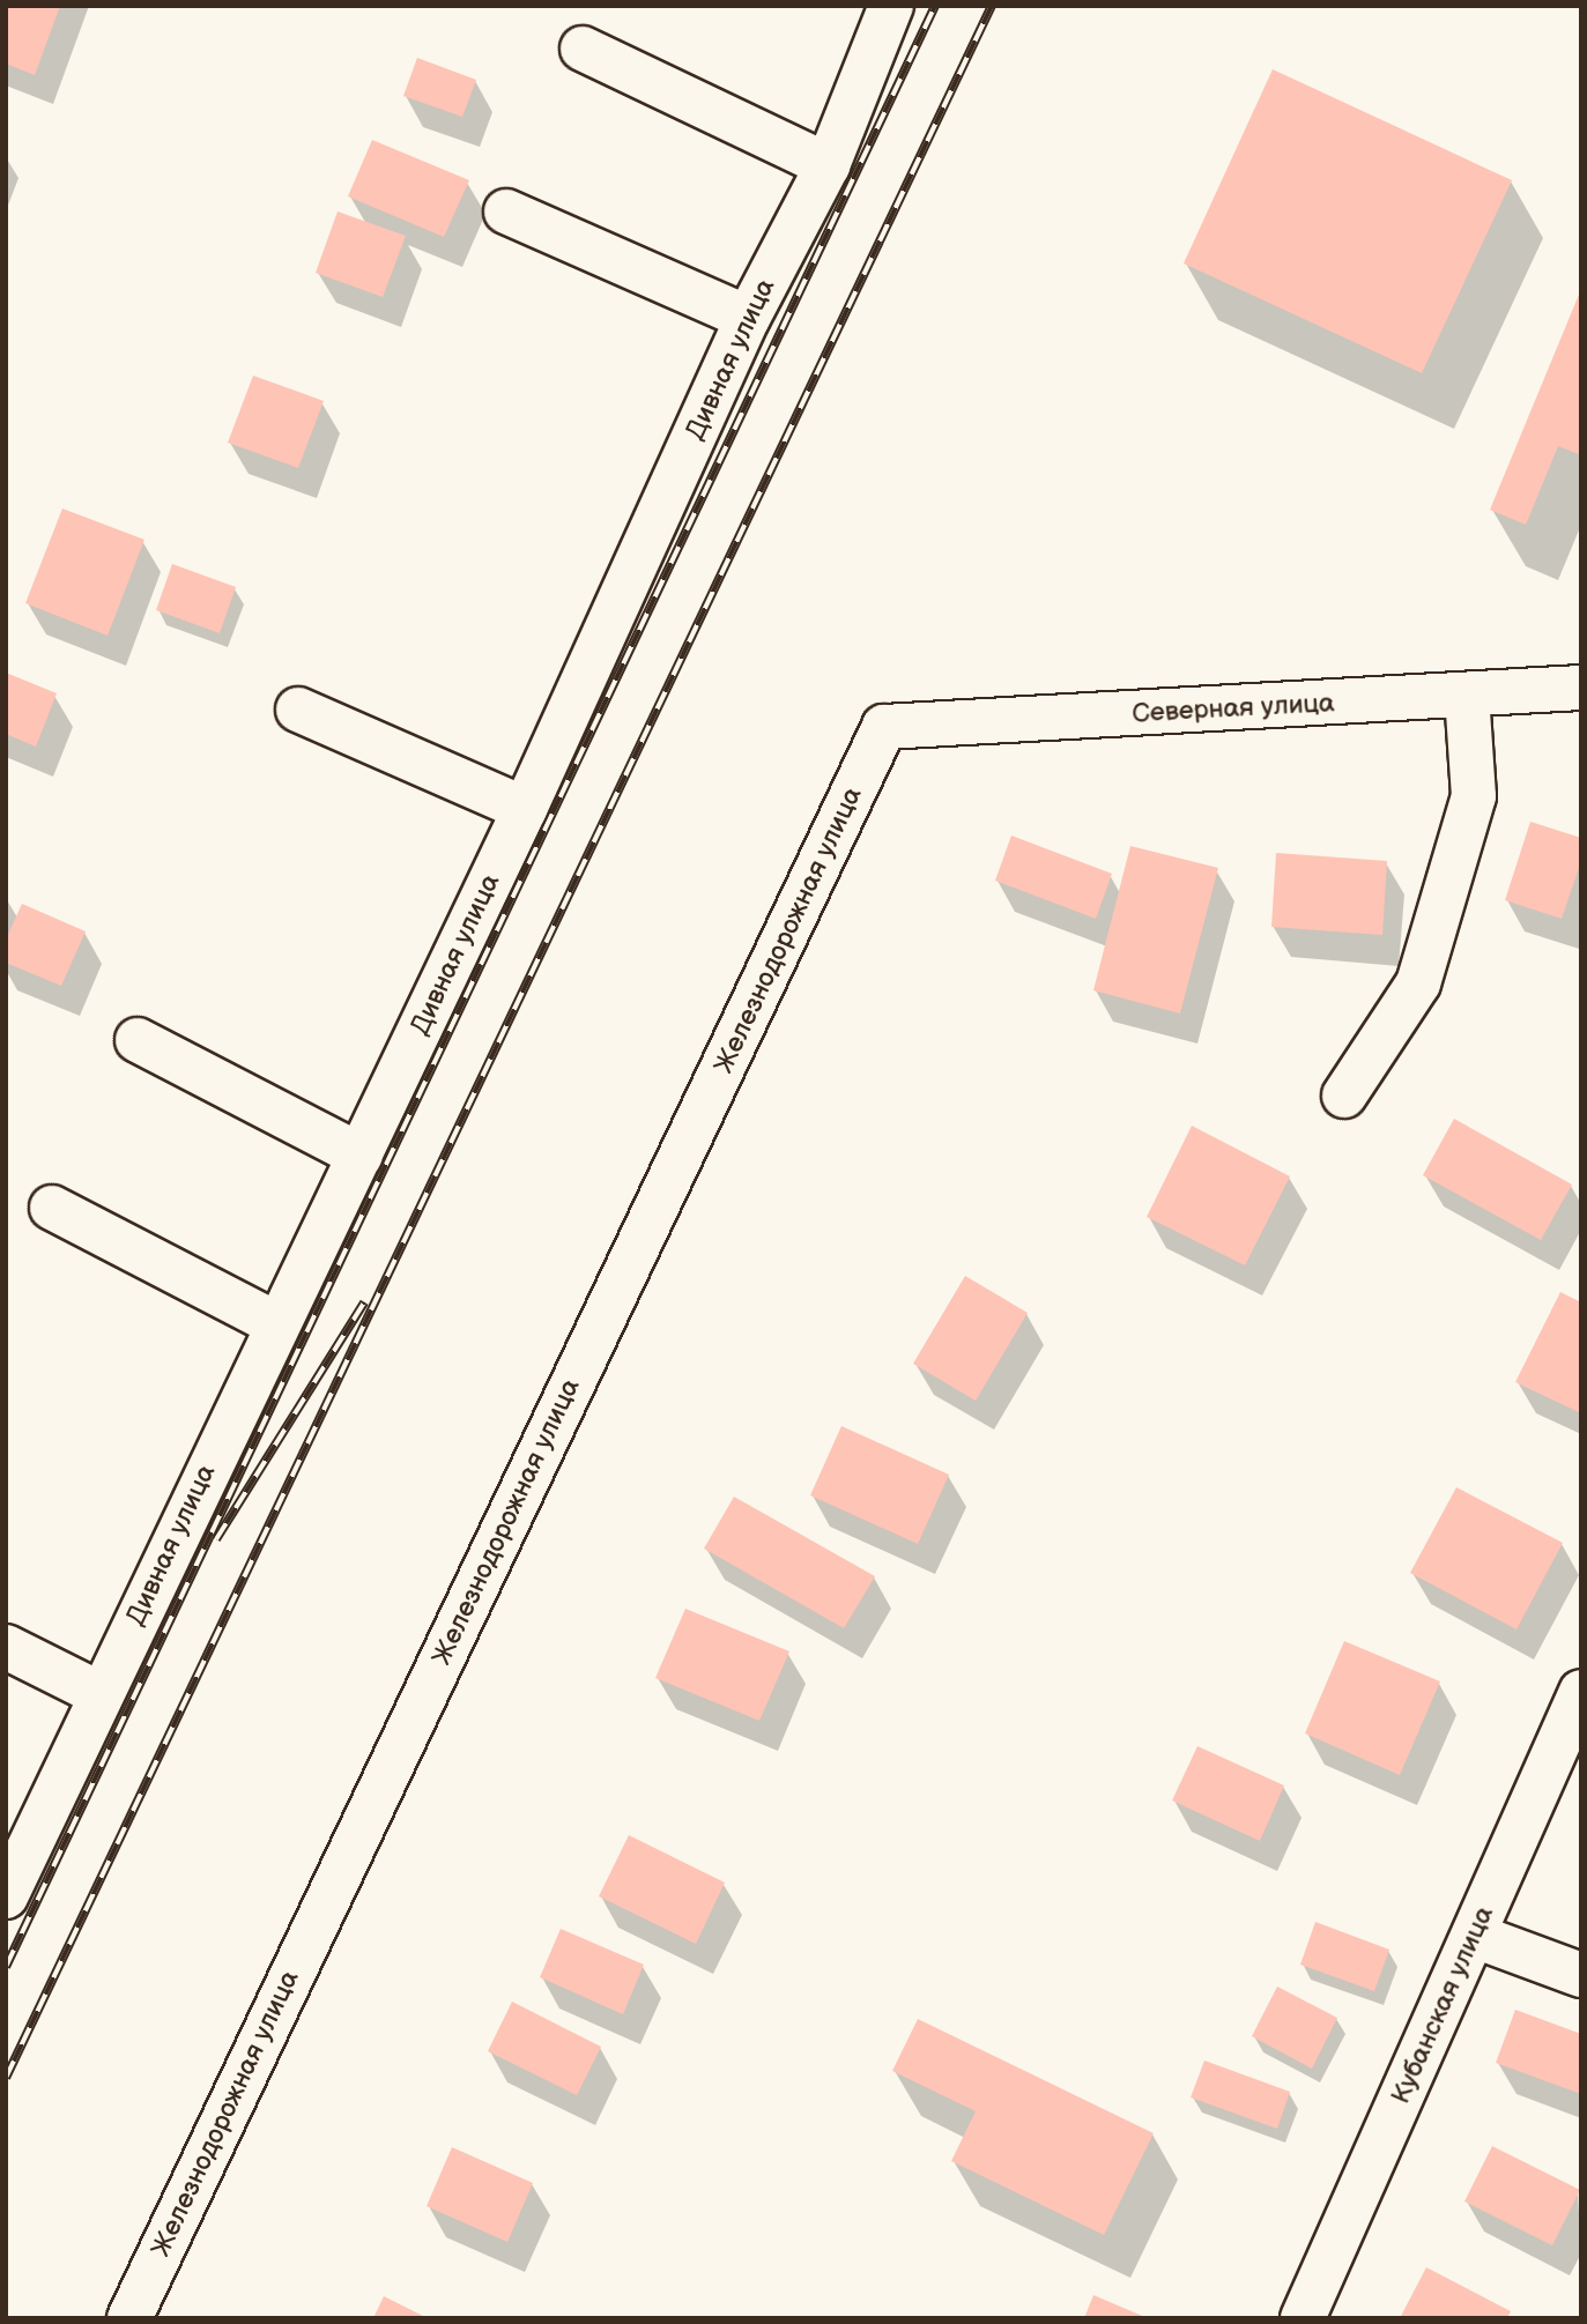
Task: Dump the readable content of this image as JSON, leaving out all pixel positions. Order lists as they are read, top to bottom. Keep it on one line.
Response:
{"streets":{"street":["Дивная улица","Северная улица","Железнодорожная улица","Кубанская улица"]},"crossings":[["Северная улица","Железнодорожная улица"]]}
